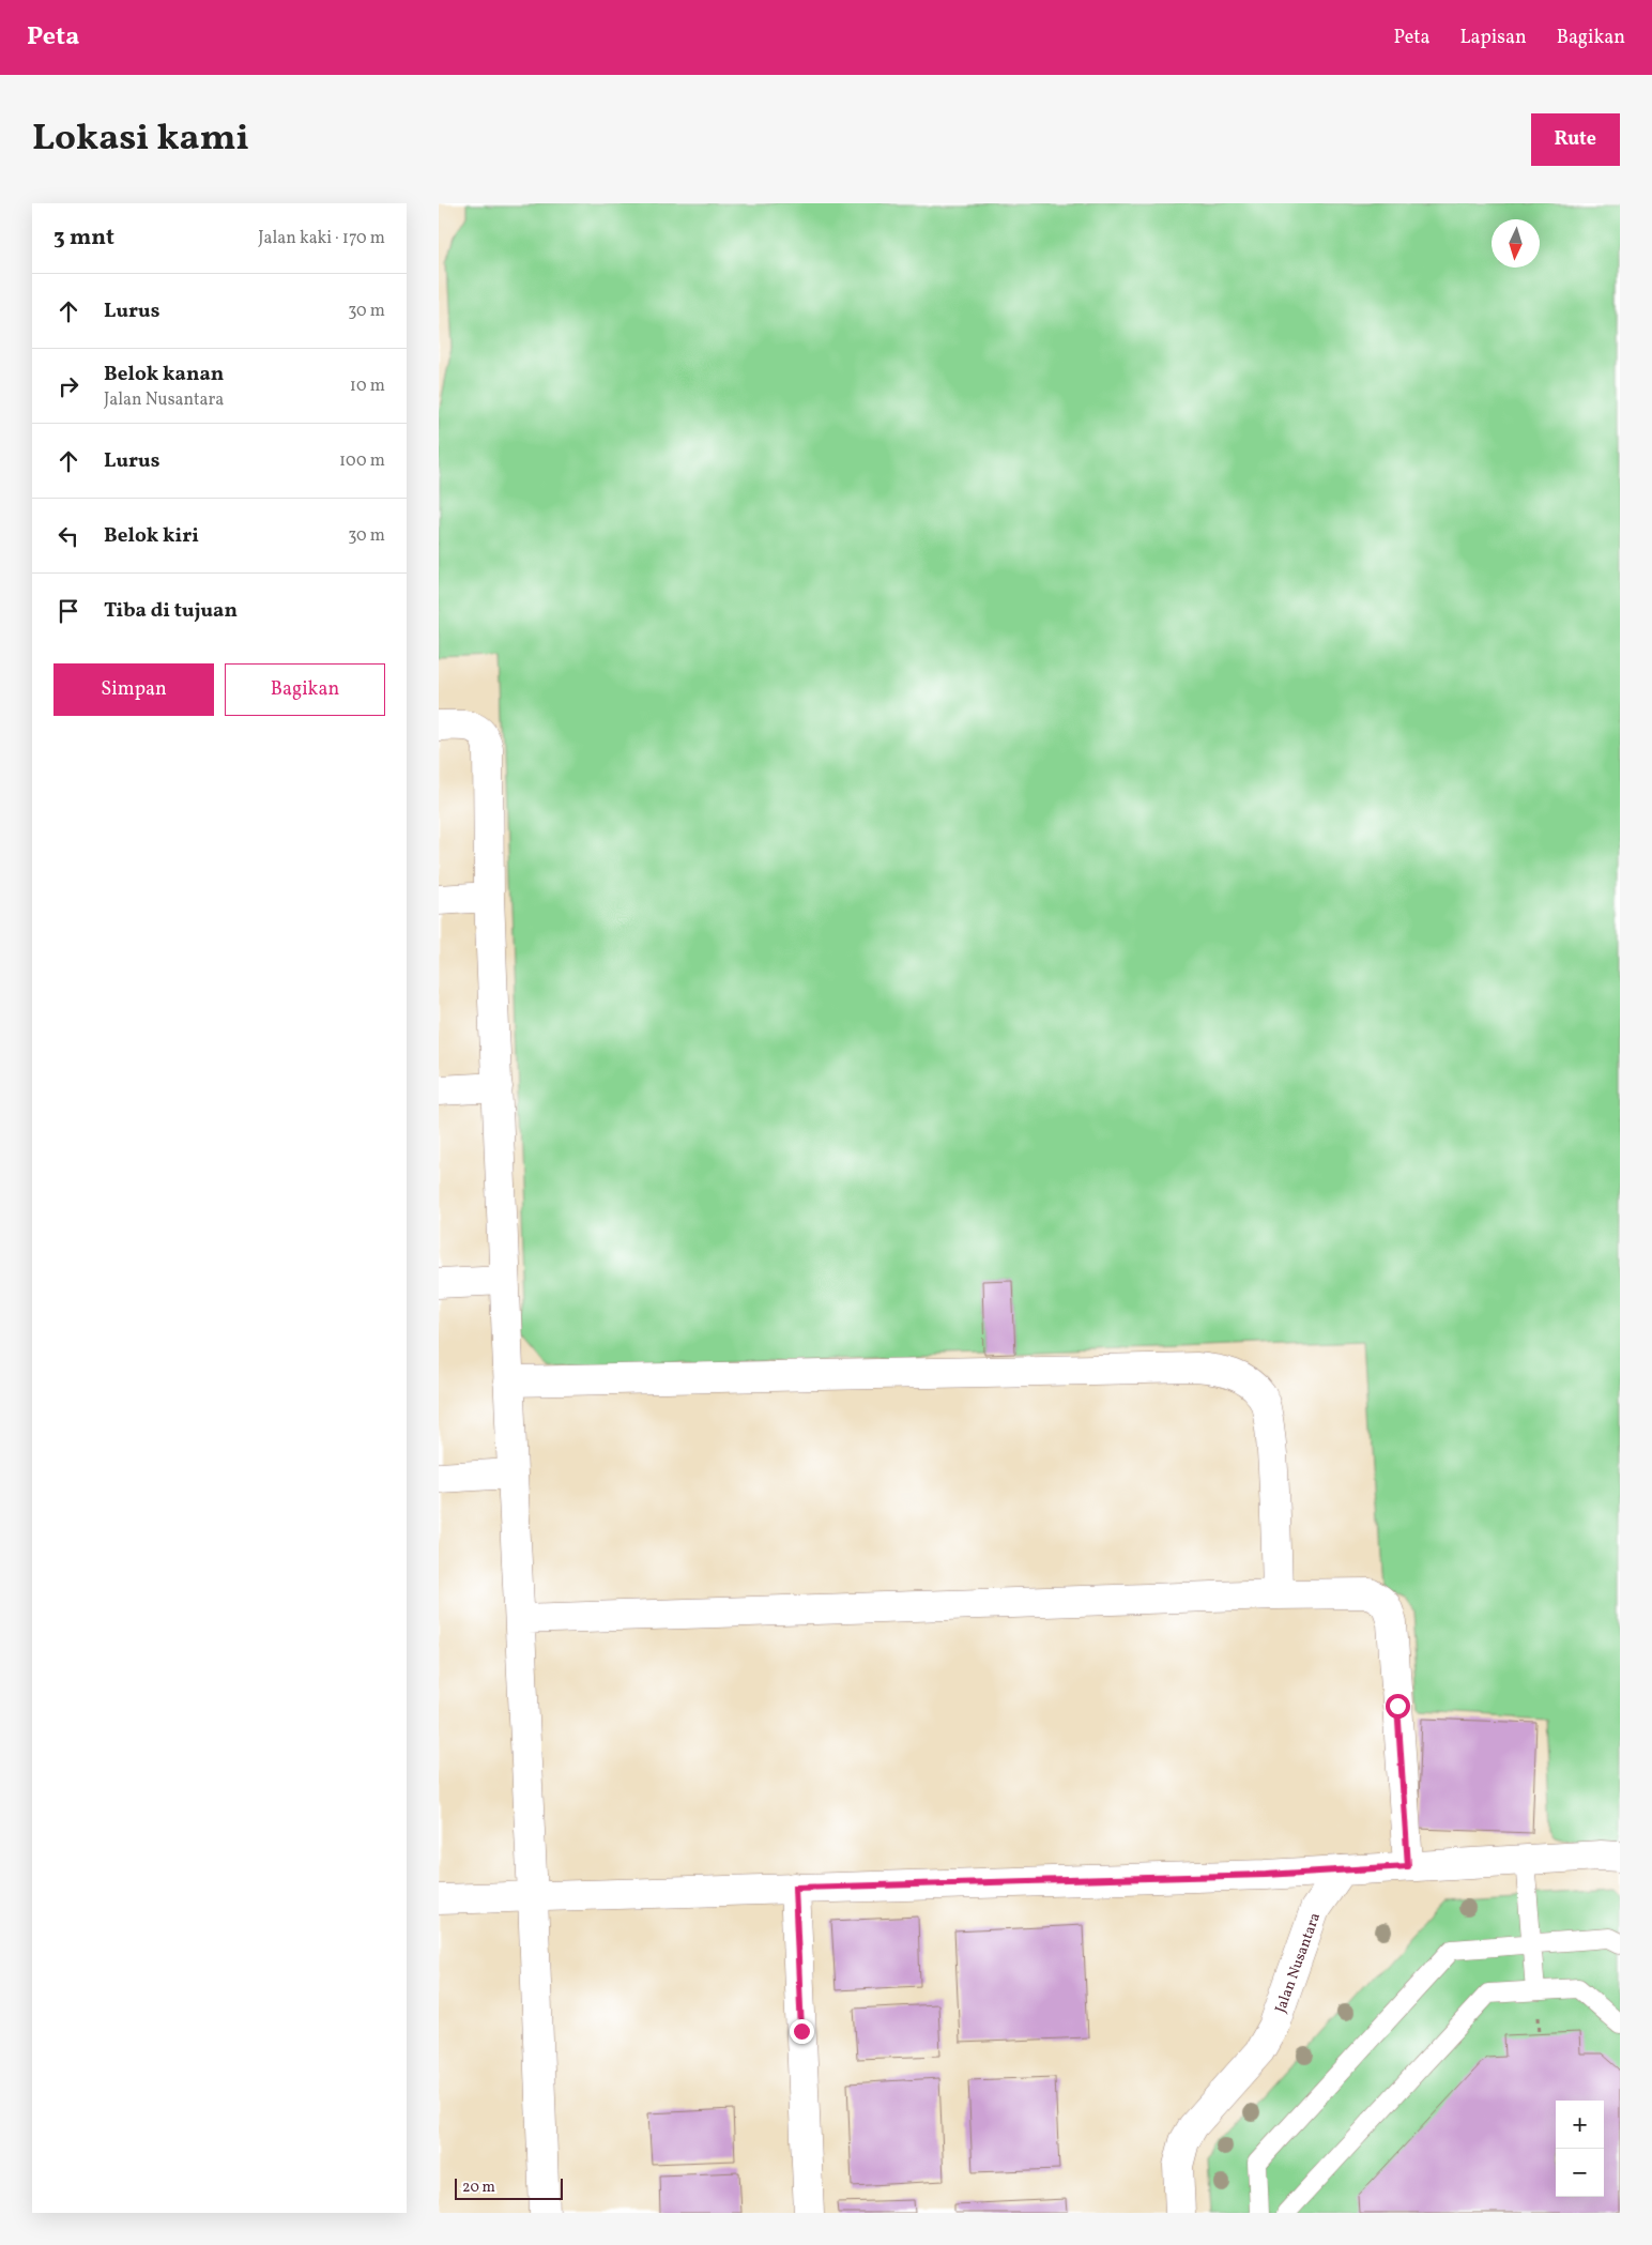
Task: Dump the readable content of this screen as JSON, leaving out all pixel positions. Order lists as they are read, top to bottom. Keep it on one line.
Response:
{"streets":{"street":["Jalan Nusantara"]},"scale_bar":"20 m","north":"bottom","page":{"header":"Peta","nav":["Peta","Lapisan","Bagikan"],"title":"Lokasi kami","buttons":["Rute",["Simpan","Bagikan"]],"heading":["3 mnt","Jalan kaki · 170 m"],"list":[["Lurus","30 m"],["Belok kanan","Jalan Nusantara","10 m"],["Lurus","100 m"],["Belok kiri","30 m"],"Tiba di tujuan"],"map_buttons":["+","−"],"scale":"20 m"}}
